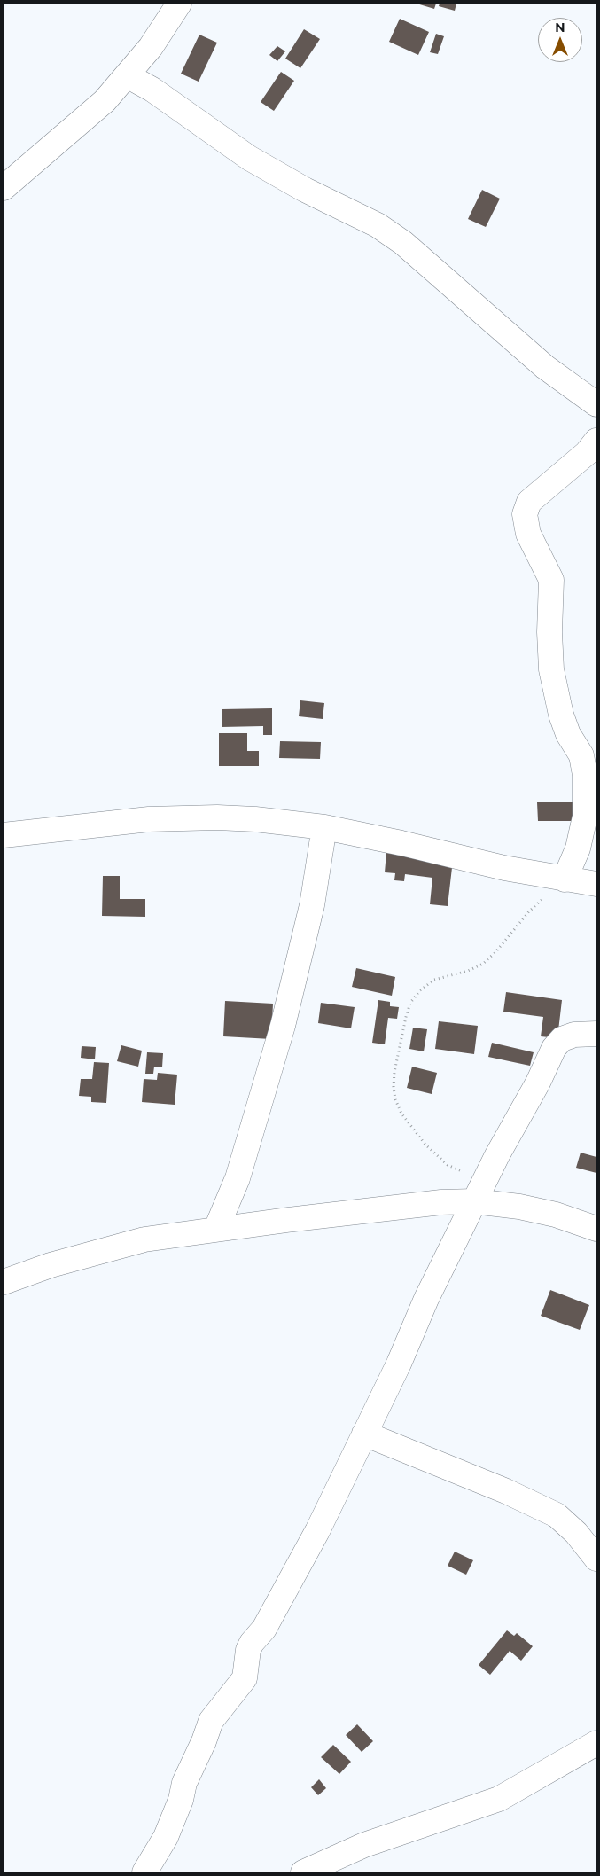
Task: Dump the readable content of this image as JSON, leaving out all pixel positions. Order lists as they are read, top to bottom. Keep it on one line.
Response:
{"north":"top"}
